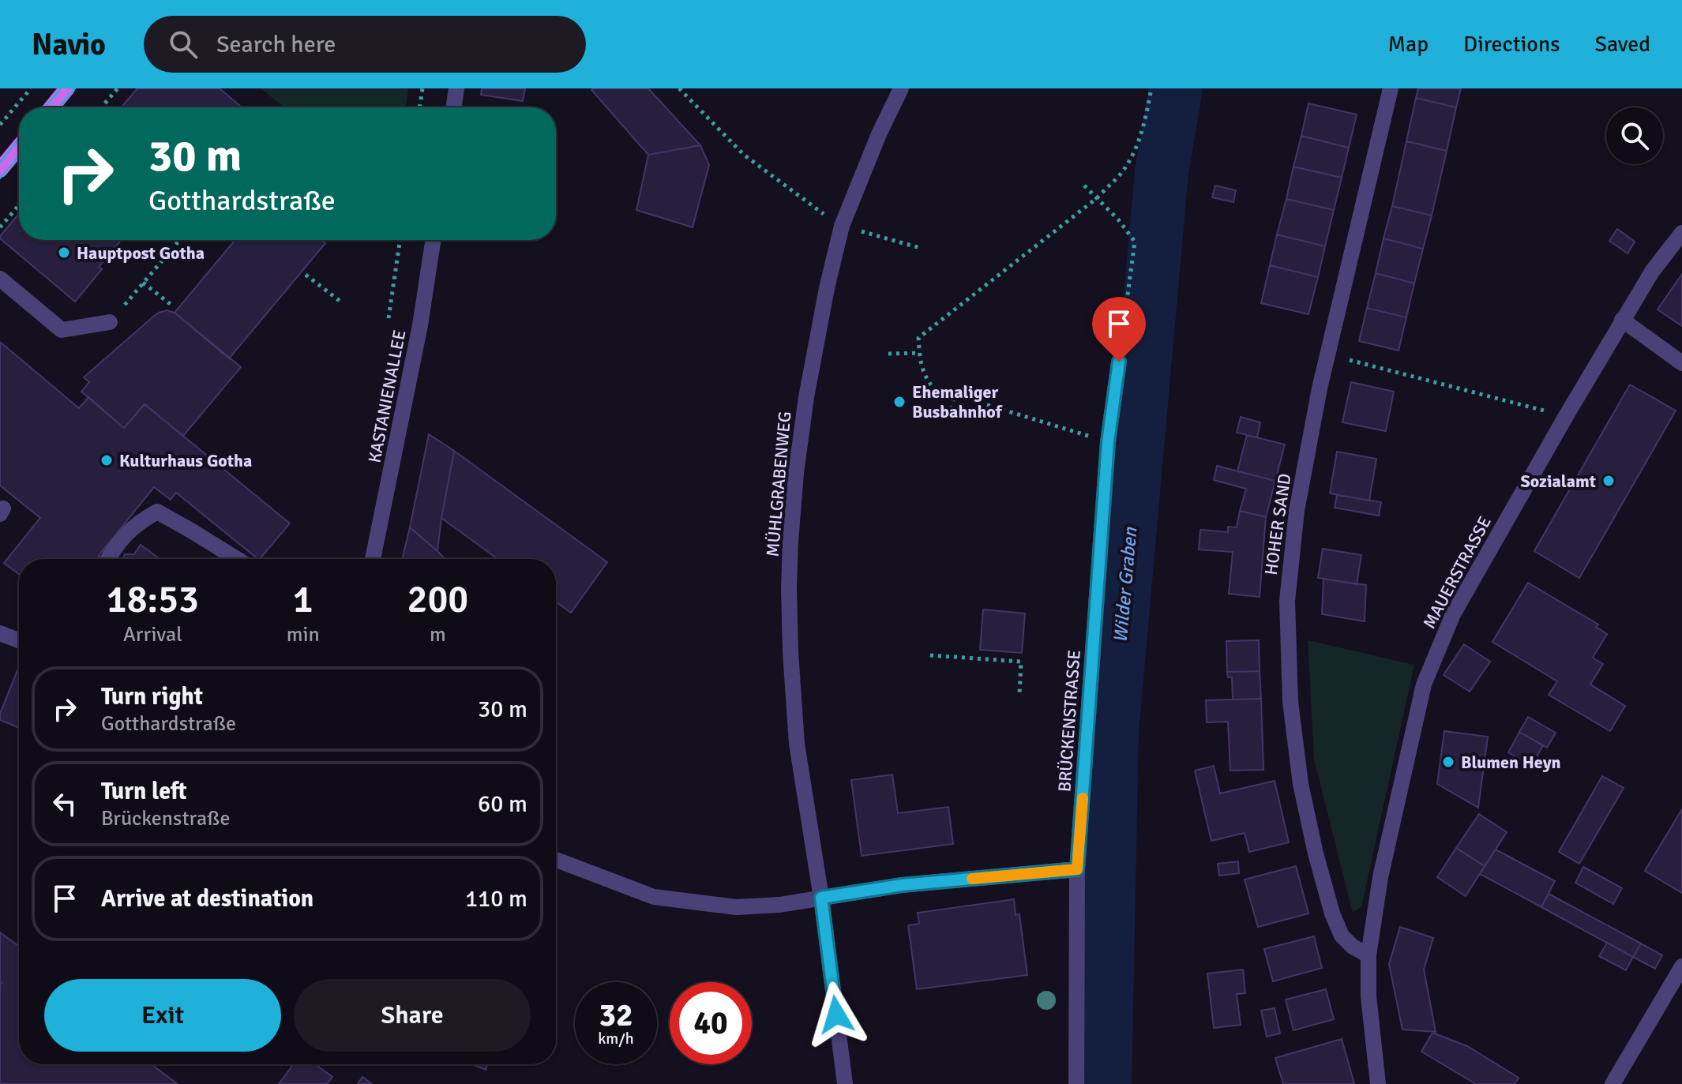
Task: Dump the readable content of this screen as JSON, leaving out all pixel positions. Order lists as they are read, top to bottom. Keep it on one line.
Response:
{"streets":{"street":["KASTANIENALLEE","MÜHLGRABENWEG","HOHER SAND","MAUERSTRASSE","BRÜCKENSTRASSE"]},"crossings":[["HOHER SAND","MAUERSTRASSE"]],"water":["Wilder Graben"],"places":["Hauptpost Gotha","Ehemaliger Busbahnhof","Kulturhaus Gotha","Sozialamt","Blumen Heyn"],"page":{"header":"Navio","search":"Search here","nav":["Map","Directions","Saved"],"turn":["30 m","Gotthardstraße"],"eta":["18:53","Arrival","1","min","200","m"],"list":[{"name":"Turn right","note":"Gotthardstraße","value":"30 m"},{"name":"Turn left","note":"Brückenstraße","value":"60 m"},{"name":"Arrive at destination","value":"110 m"}],"buttons":["Exit","Share"],"speed":"32 km/h","limit":"40"}}
